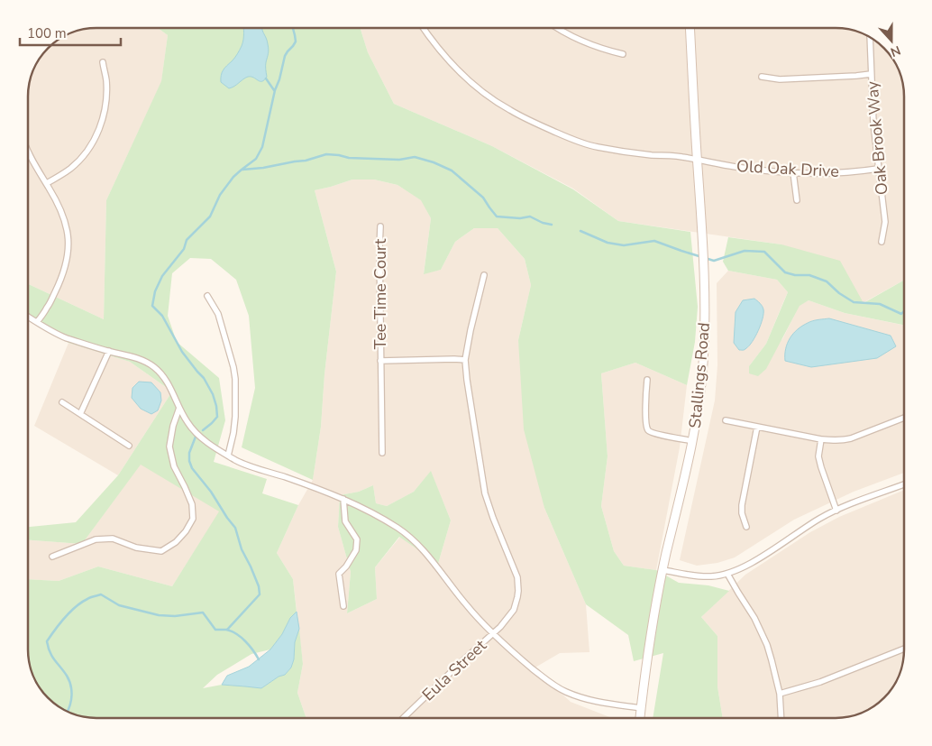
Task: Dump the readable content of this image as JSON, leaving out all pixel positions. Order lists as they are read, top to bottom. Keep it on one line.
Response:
{"streets":{"street":["Oak Brook Way","Old Oak Drive","Tee Time Court","Stallings Road","Eula Street"]},"crossings":[["Oak Brook Way","Old Oak Drive"],["Old Oak Drive","Stallings Road"]],"scale_bar":"100 m","north":"bottom"}
